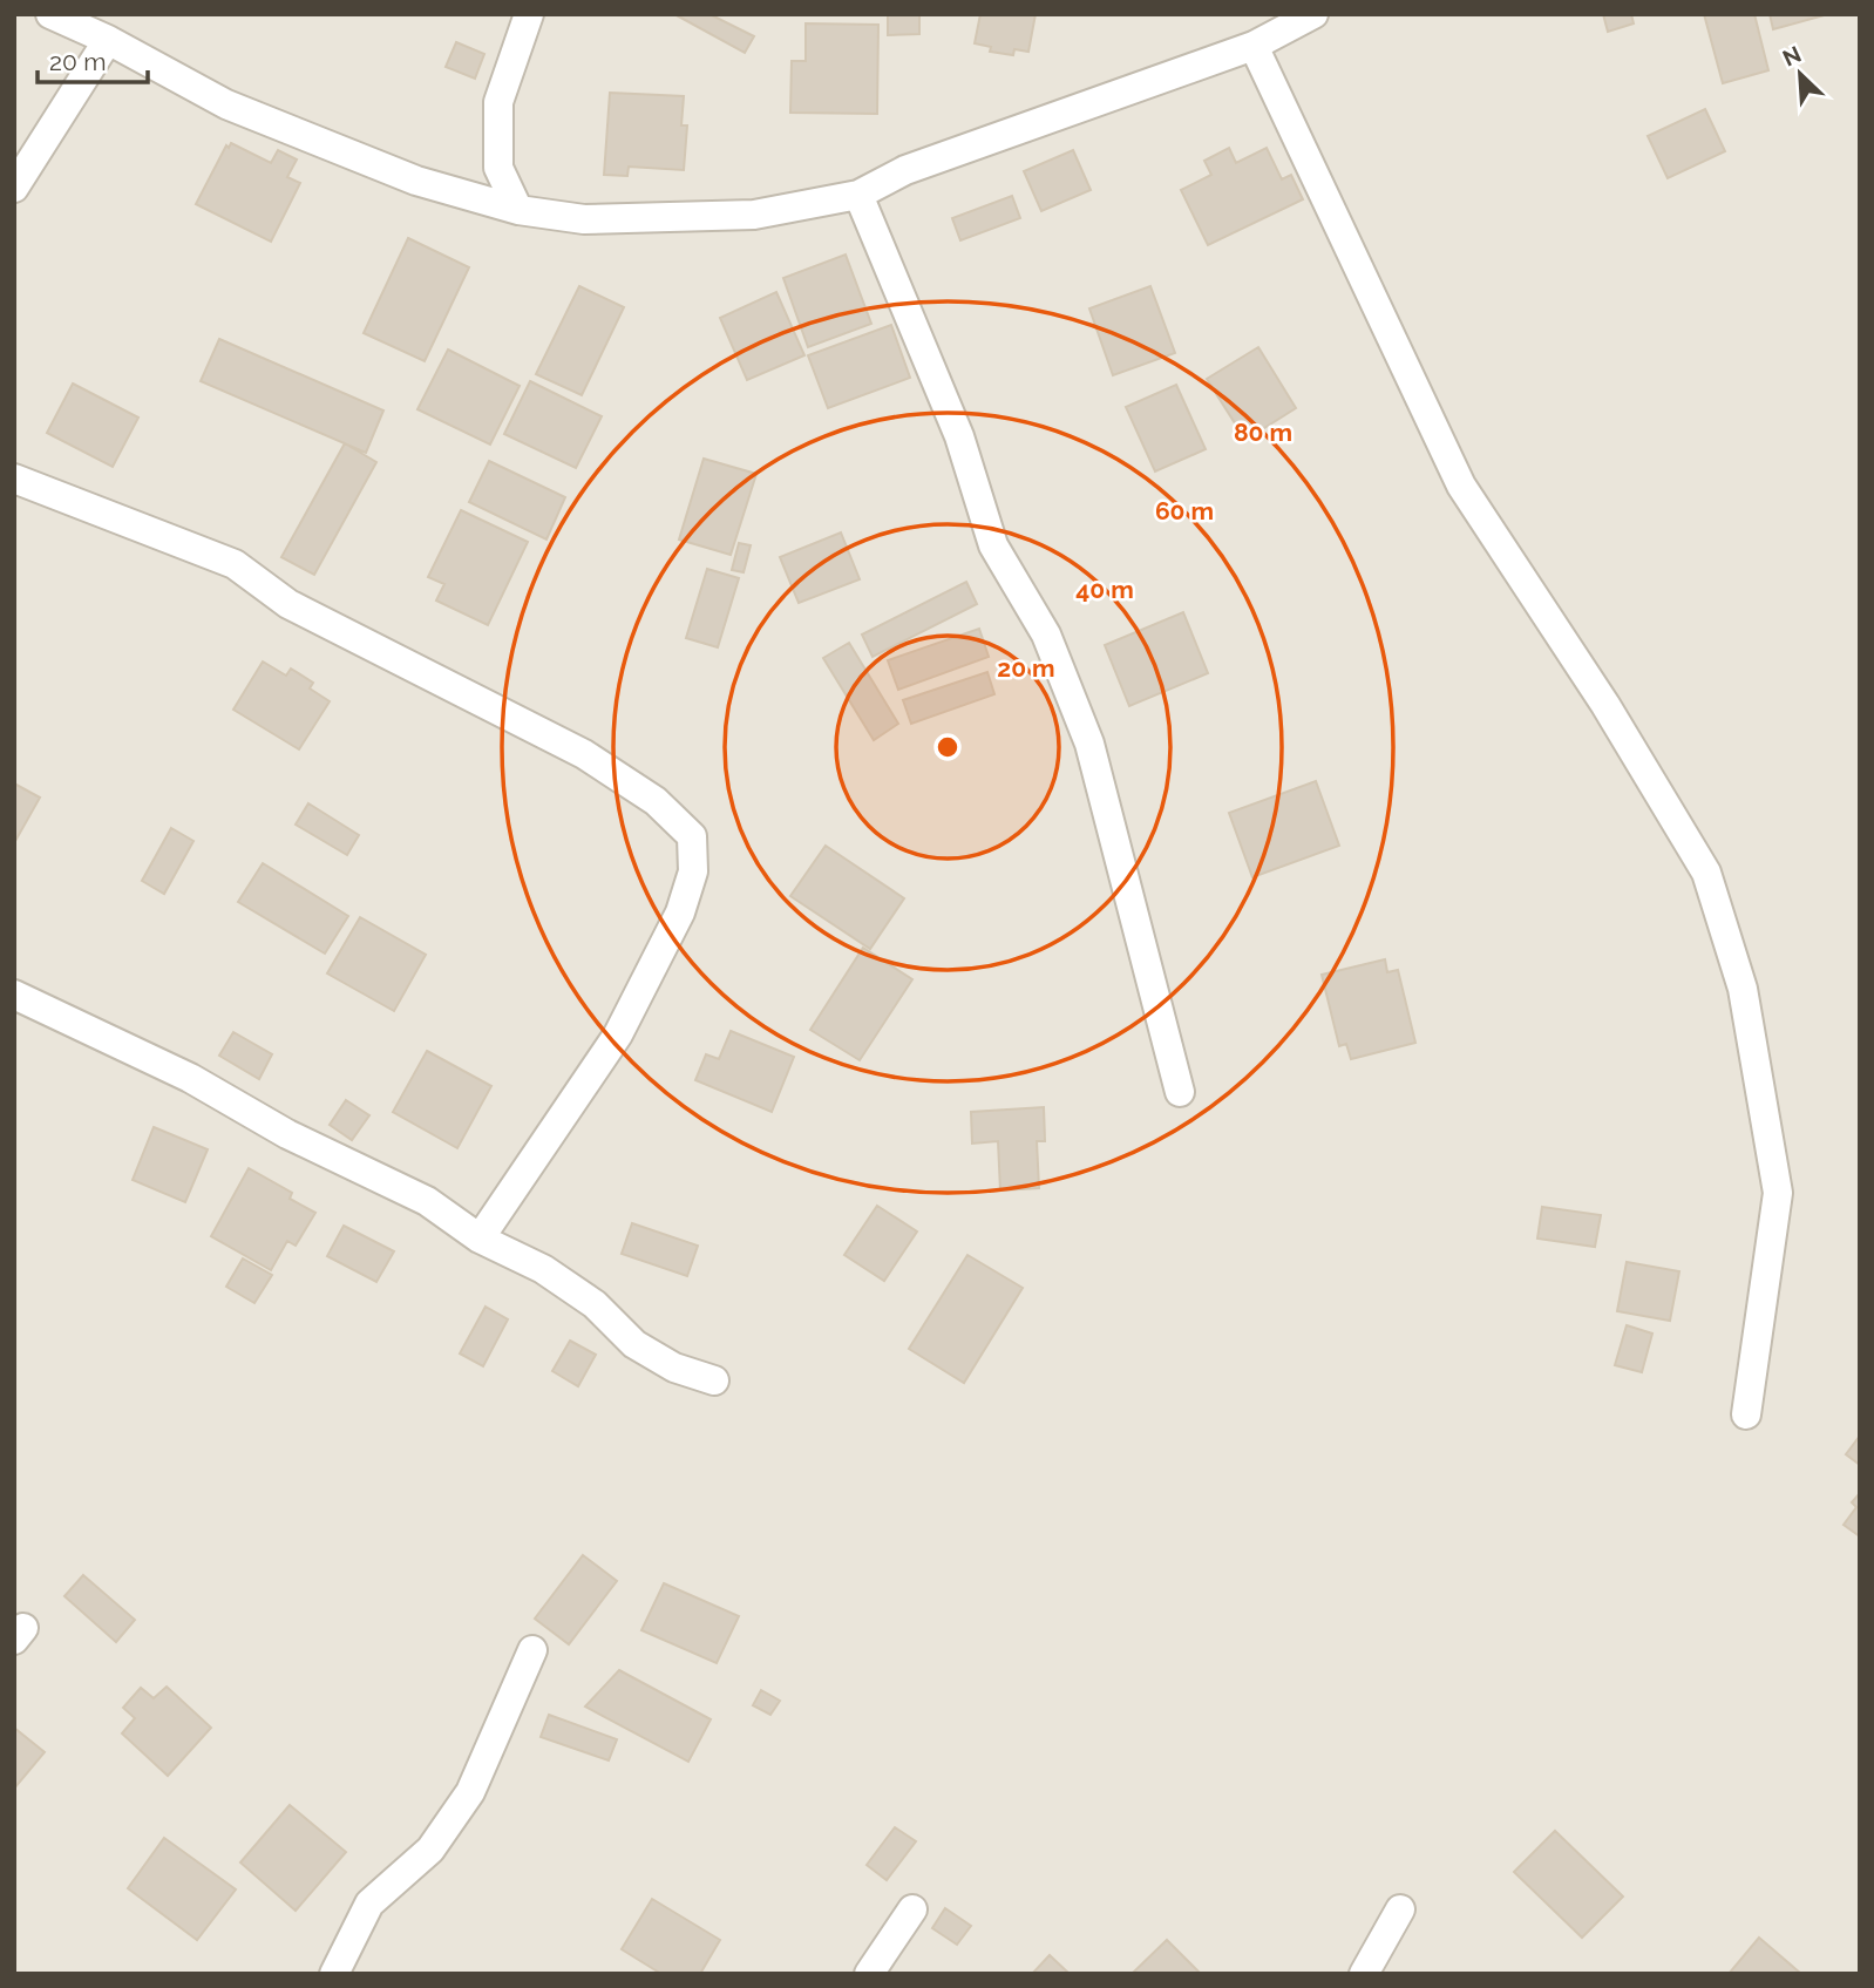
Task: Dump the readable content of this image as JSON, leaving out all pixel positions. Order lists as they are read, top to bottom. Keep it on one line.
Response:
{"scale_bar":"20 m","north":"top left","rings":["80 m","60 m","40 m","20 m"]}
